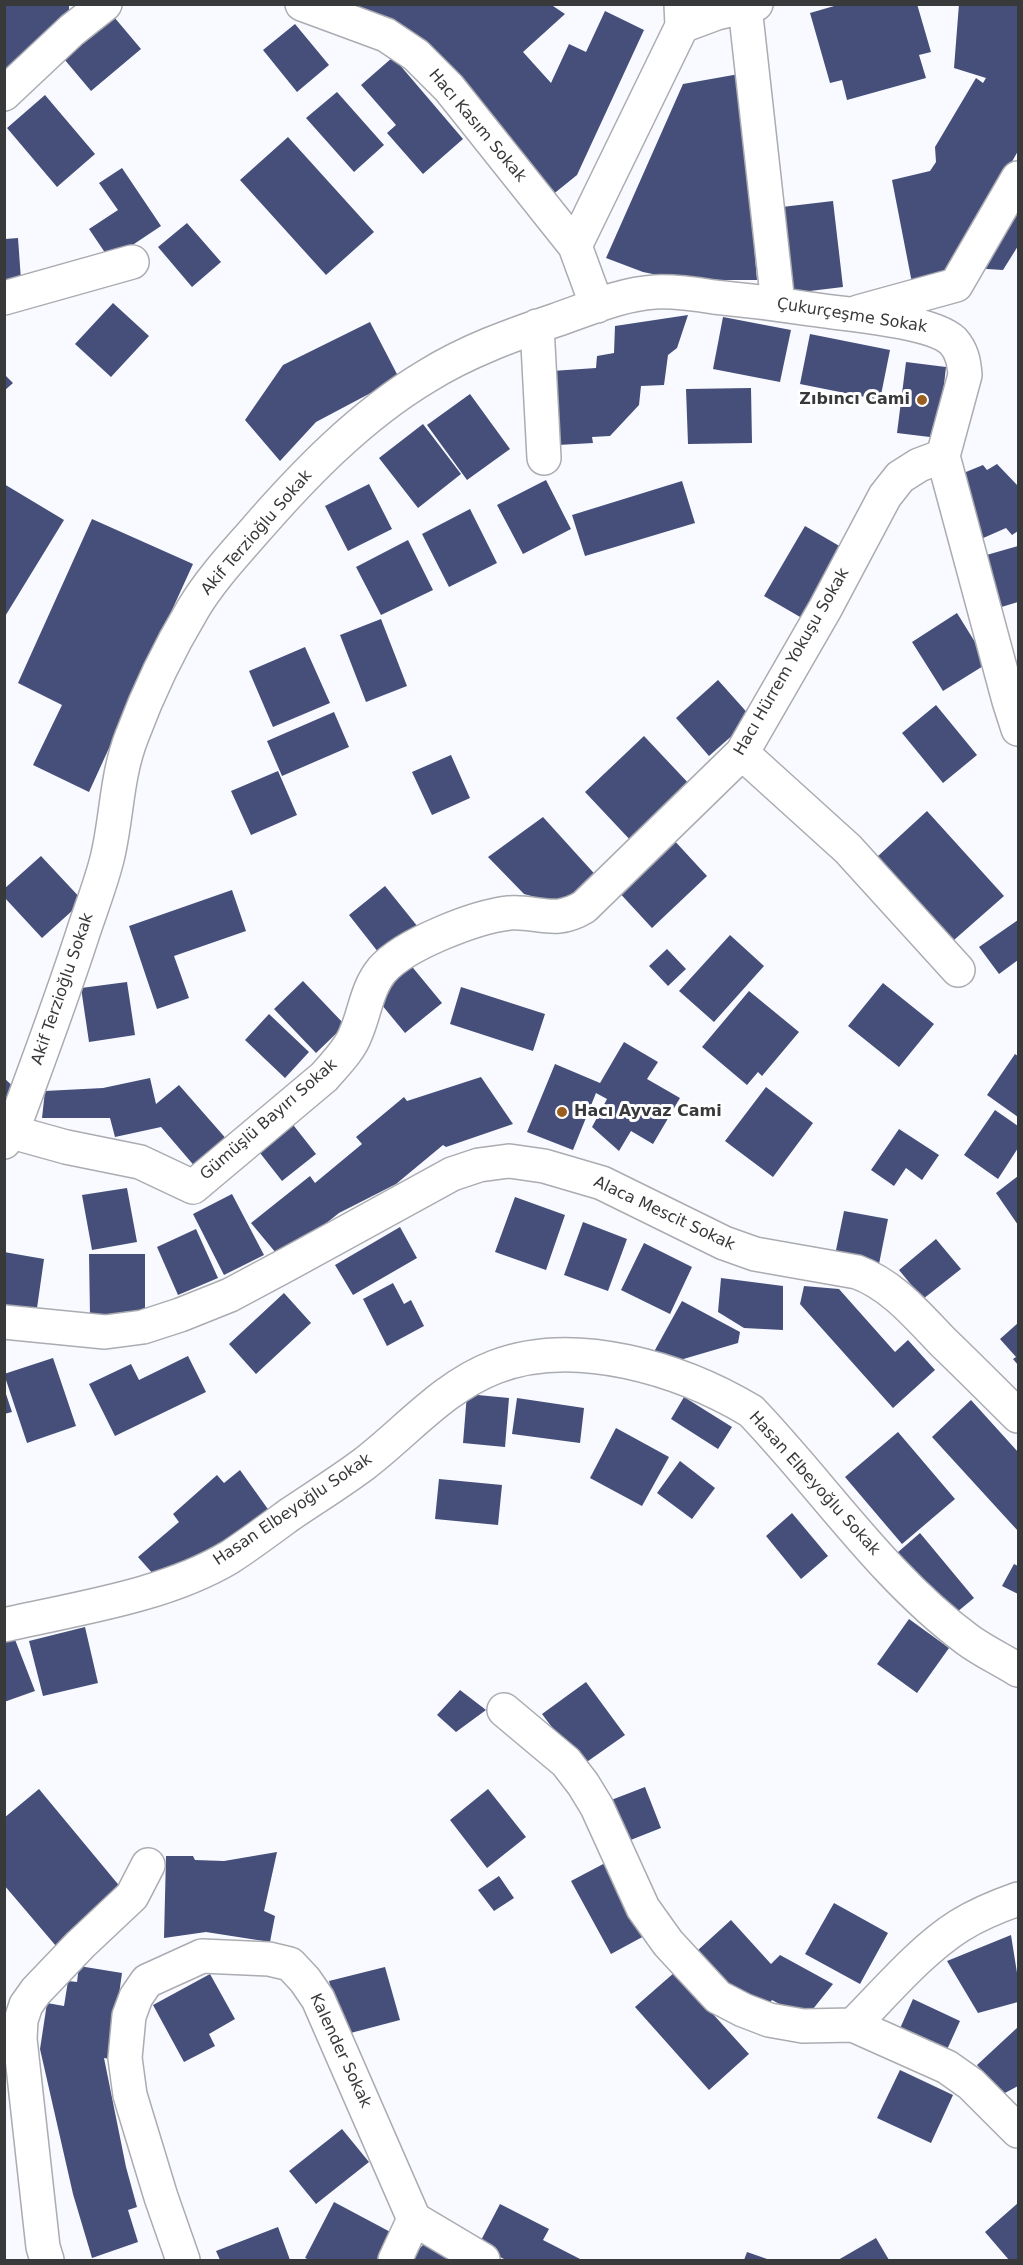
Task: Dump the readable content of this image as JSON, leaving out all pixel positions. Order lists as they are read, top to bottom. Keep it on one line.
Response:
{"streets":{"street":["Hacı Kasım Sokak","Çukurçeşme Sokak","Akif Terzioğlu Sokak","Hacı Hürrem Yokuşu Sokak","Gümüşlü Bayırı Sokak","Alaca Mescit Sokak","Hasan Elbeyoğlu Sokak","Kalender Sokak"]},"crossings":[["Hacı Kasım Sokak","Çukurçeşme Sokak"],["Hacı Kasım Sokak","Akif Terzioğlu Sokak"],["Çukurçeşme Sokak","Akif Terzioğlu Sokak"],["Çukurçeşme Sokak","Hacı Hürrem Yokuşu Sokak"],["Akif Terzioğlu Sokak","Gümüşlü Bayırı Sokak"],["Hacı Hürrem Yokuşu Sokak","Gümüşlü Bayırı Sokak"]],"places":["Zıbıncı Cami","Hacı Ayvaz Cami"]}
